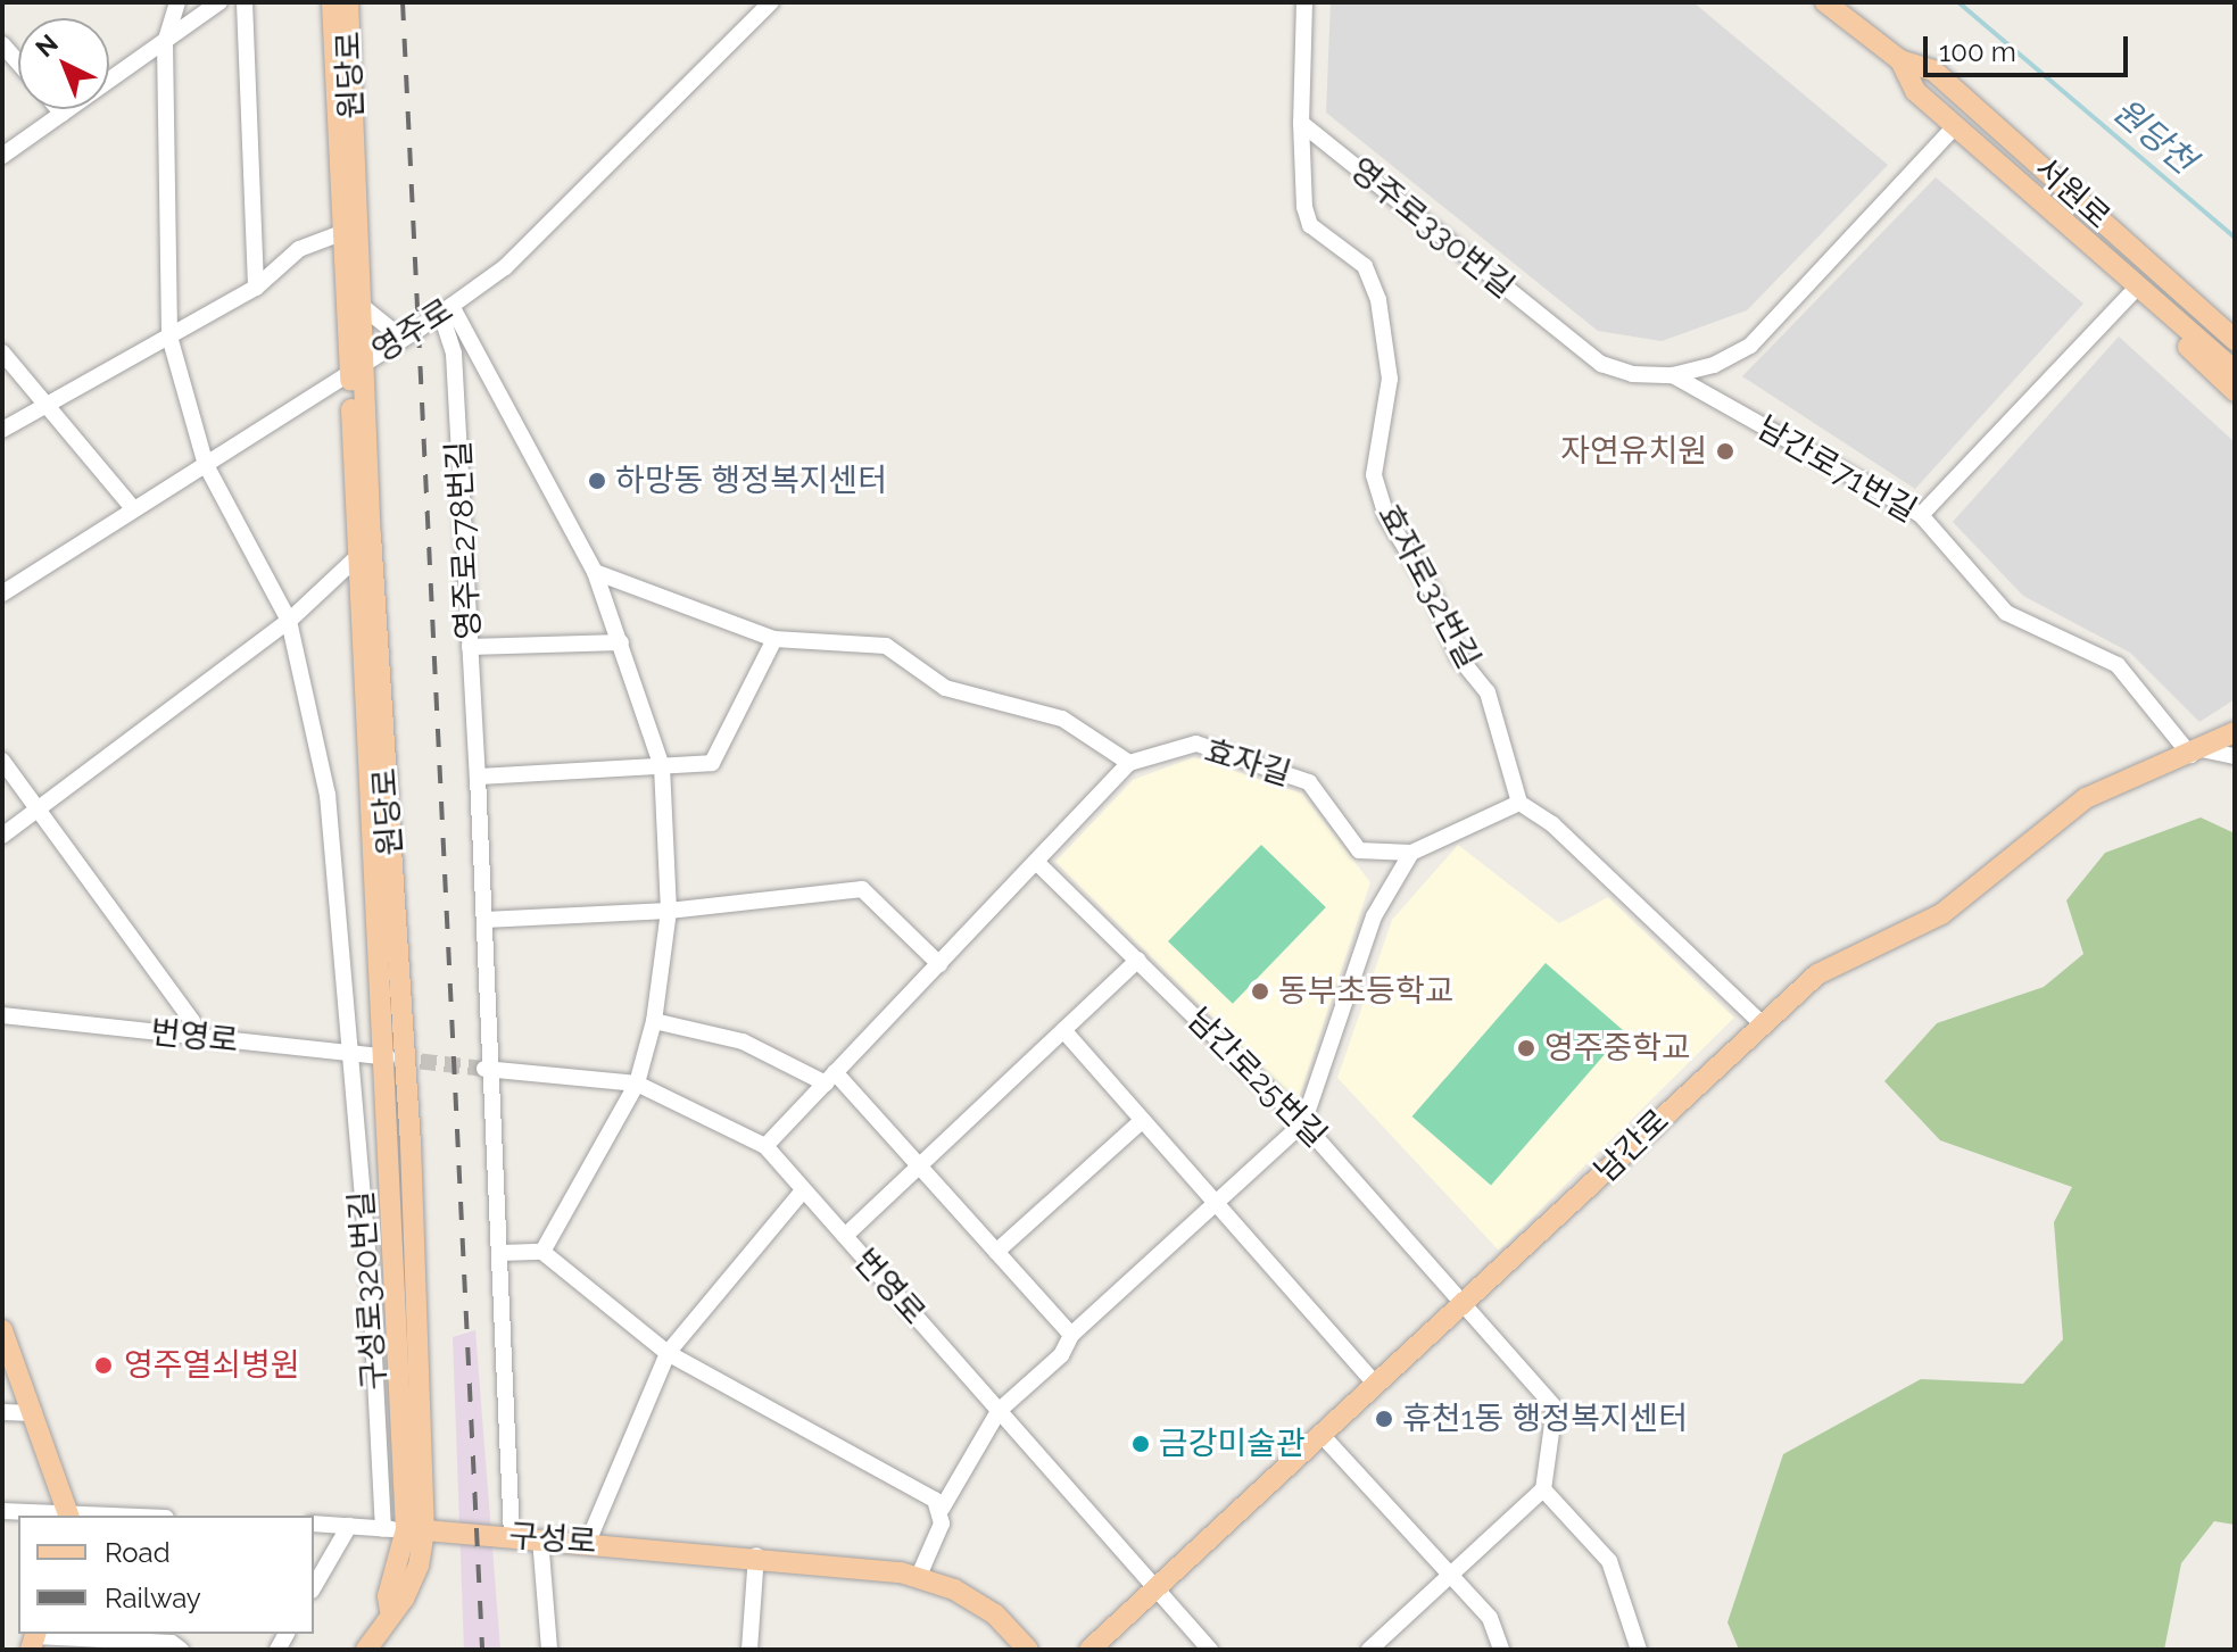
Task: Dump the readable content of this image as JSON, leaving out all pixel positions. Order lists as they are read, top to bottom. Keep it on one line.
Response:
{"streets":{"main road":["원당로","서원로","남간로","구성로"],"street":["영주로330번길","영주로","남간로71번길","영주로278번길","효자로32번길","효자길","번영로","남간로25번길","구성로320번길"]},"crossings":[["원당로","영주로"],["원당로","번영로"],["원당로","구성로"],["영주로330번길","남간로71번길"],["영주로330번길","효자로32번길"],["영주로","영주로278번길"],["영주로","구성로320번길"],["남간로71번길","남간로"],["영주로278번길","번영로"],["영주로278번길","구성로"],["효자로32번길","효자길"],["번영로","남간로"],["번영로","구성로320번길"],["남간로25번길","남간로"],["구성로320번길","구성로"]],"water":["원당천"],"places":["자연유치원","하망동 행정복지센터","동부초등학교","영주중학교","영주열쇠병원","휴천1동 행정복지센터","금강미술관"],"legend":["Road","Railway"],"scale_bar":"100 m","north":"top left"}
